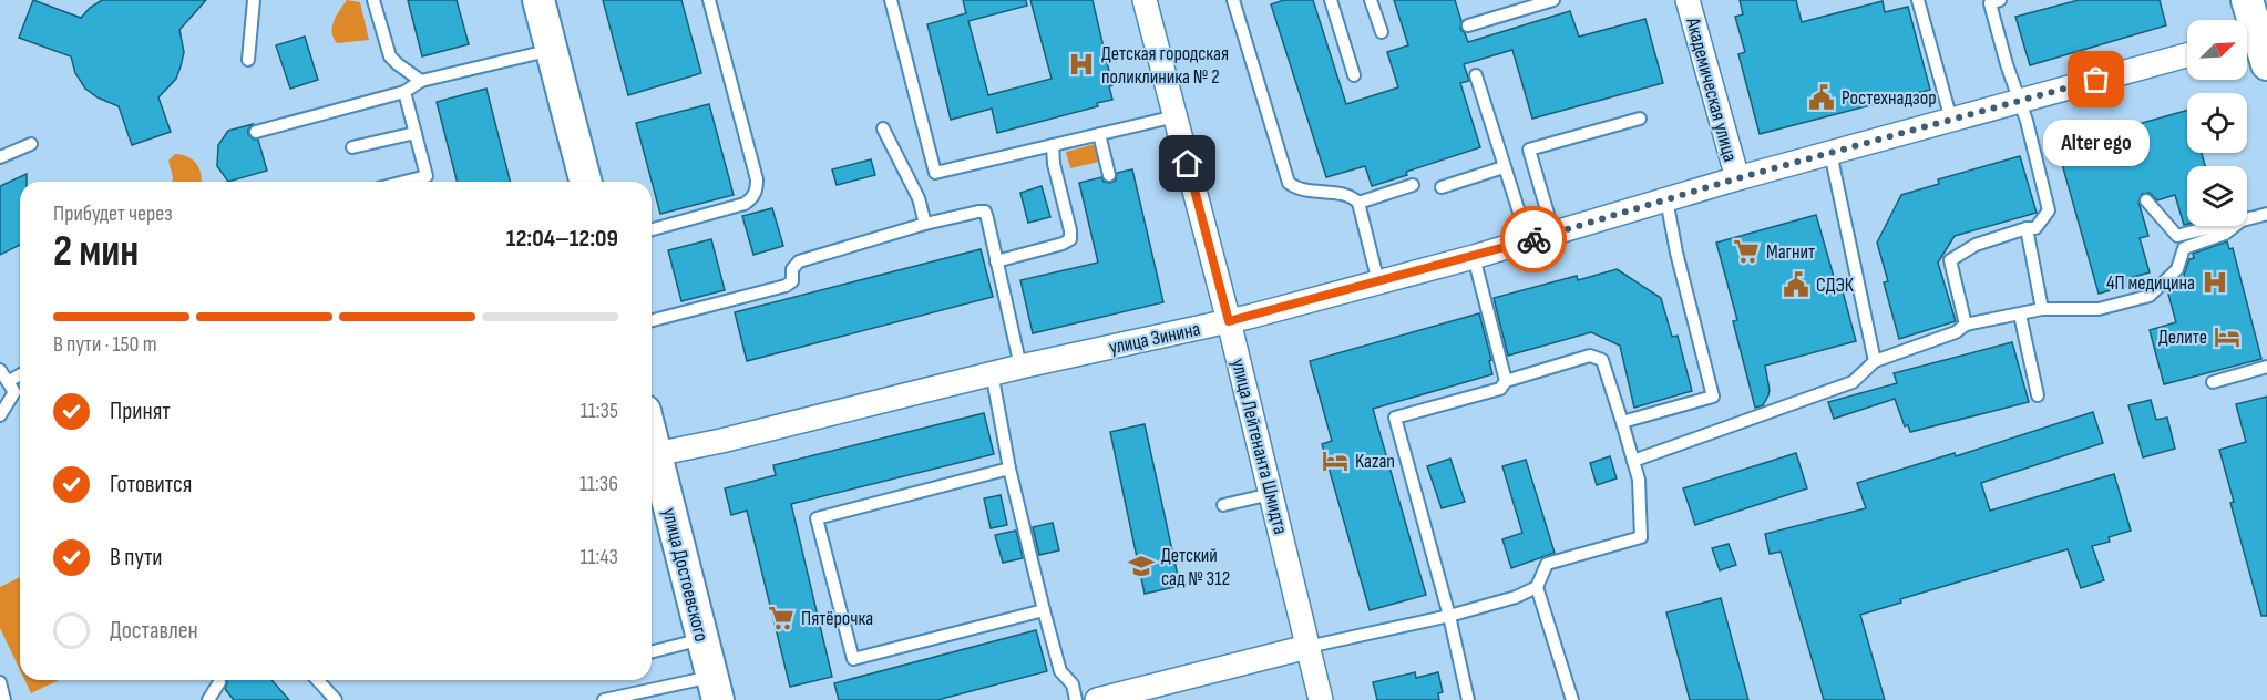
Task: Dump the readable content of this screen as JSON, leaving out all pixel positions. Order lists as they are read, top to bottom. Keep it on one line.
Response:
{"streets":{"main road":["улица Достоевского"],"street":["Академическая улица","улица Зинина","улица Лейтенанта Шмидта"]},"crossings":[["Академическая улица","улица Зинина"],["улица Зинина","улица Лейтенанта Шмидта"]],"places":{"hospital":["Детская городская поликлиника № 2","4П медицина"],"other":["Alter ego"],"public building":["Ростехнадзор","СДЭК"],"supermarket":["Магнит","Пятёрочка"],"hotel":["Делите","Kazan"],"school or university":["Детский сад № 312"]},"north":"top right","page":{"bubble":"Alter ego","heading":["2 мин","Прибудет через","12:04–12:09"],"bar":"В пути · 150 m","list":[["Принят","11:35"],["Готовится","11:36"],["В пути","11:43"],"Доставлен"]}}
